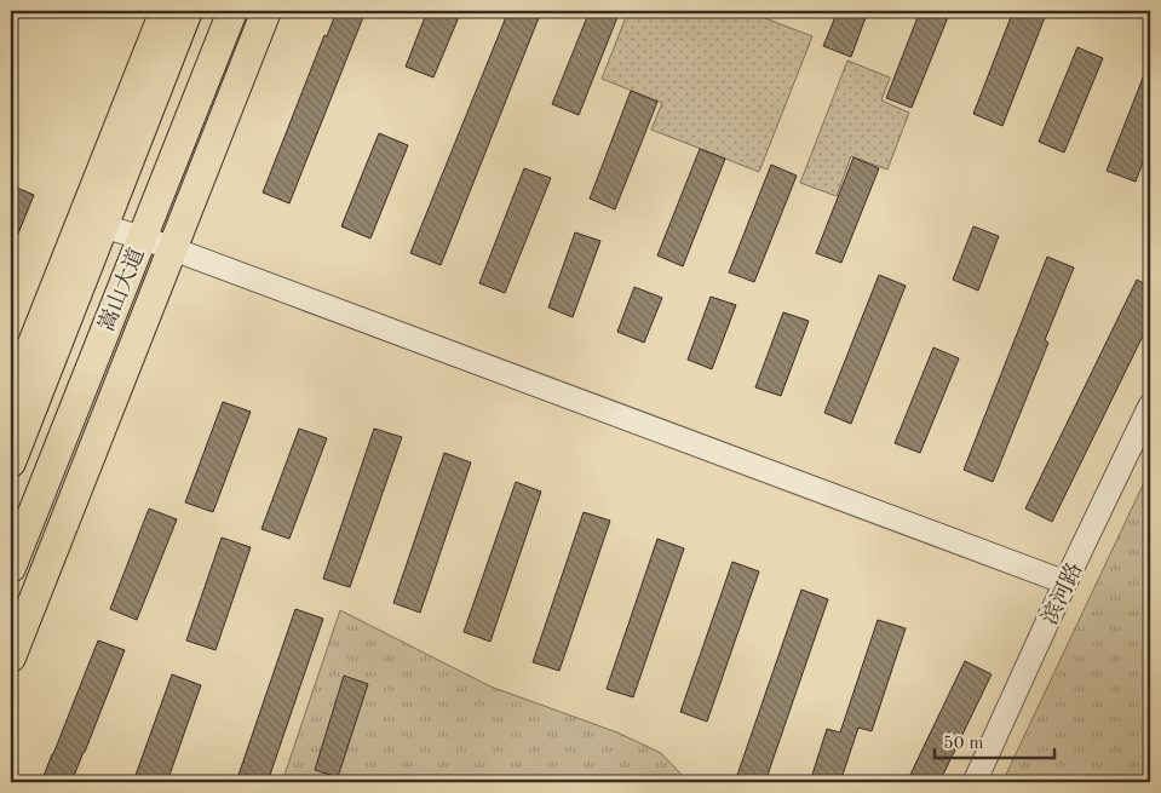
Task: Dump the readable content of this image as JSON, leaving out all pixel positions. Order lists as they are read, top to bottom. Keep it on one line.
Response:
{"streets":{"main road":["嵩山大道"],"street":["滨河路"]},"scale_bar":"50 m"}
